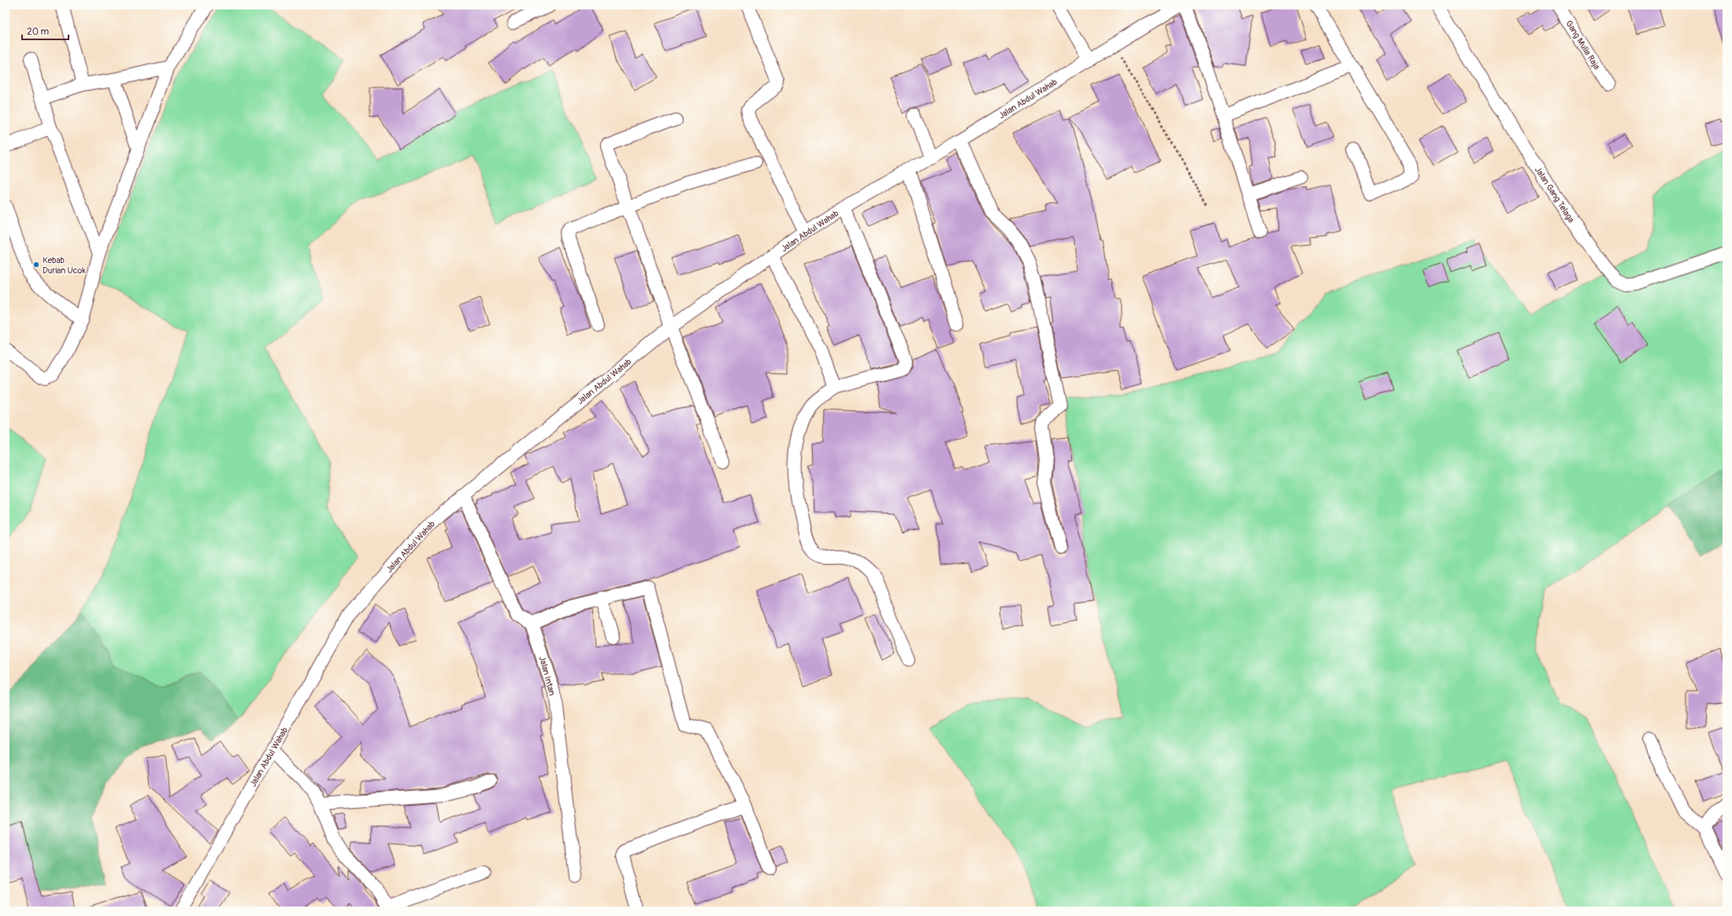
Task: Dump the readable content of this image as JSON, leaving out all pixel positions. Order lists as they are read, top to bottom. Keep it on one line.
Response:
{"streets":{"street":["Gang Mulia Raja","Jalan Abdul Wahab","Jalan Gang Telaga","Jalan Intan"]},"places":["Kebab Durian Ucok"],"scale_bar":"20 m"}
